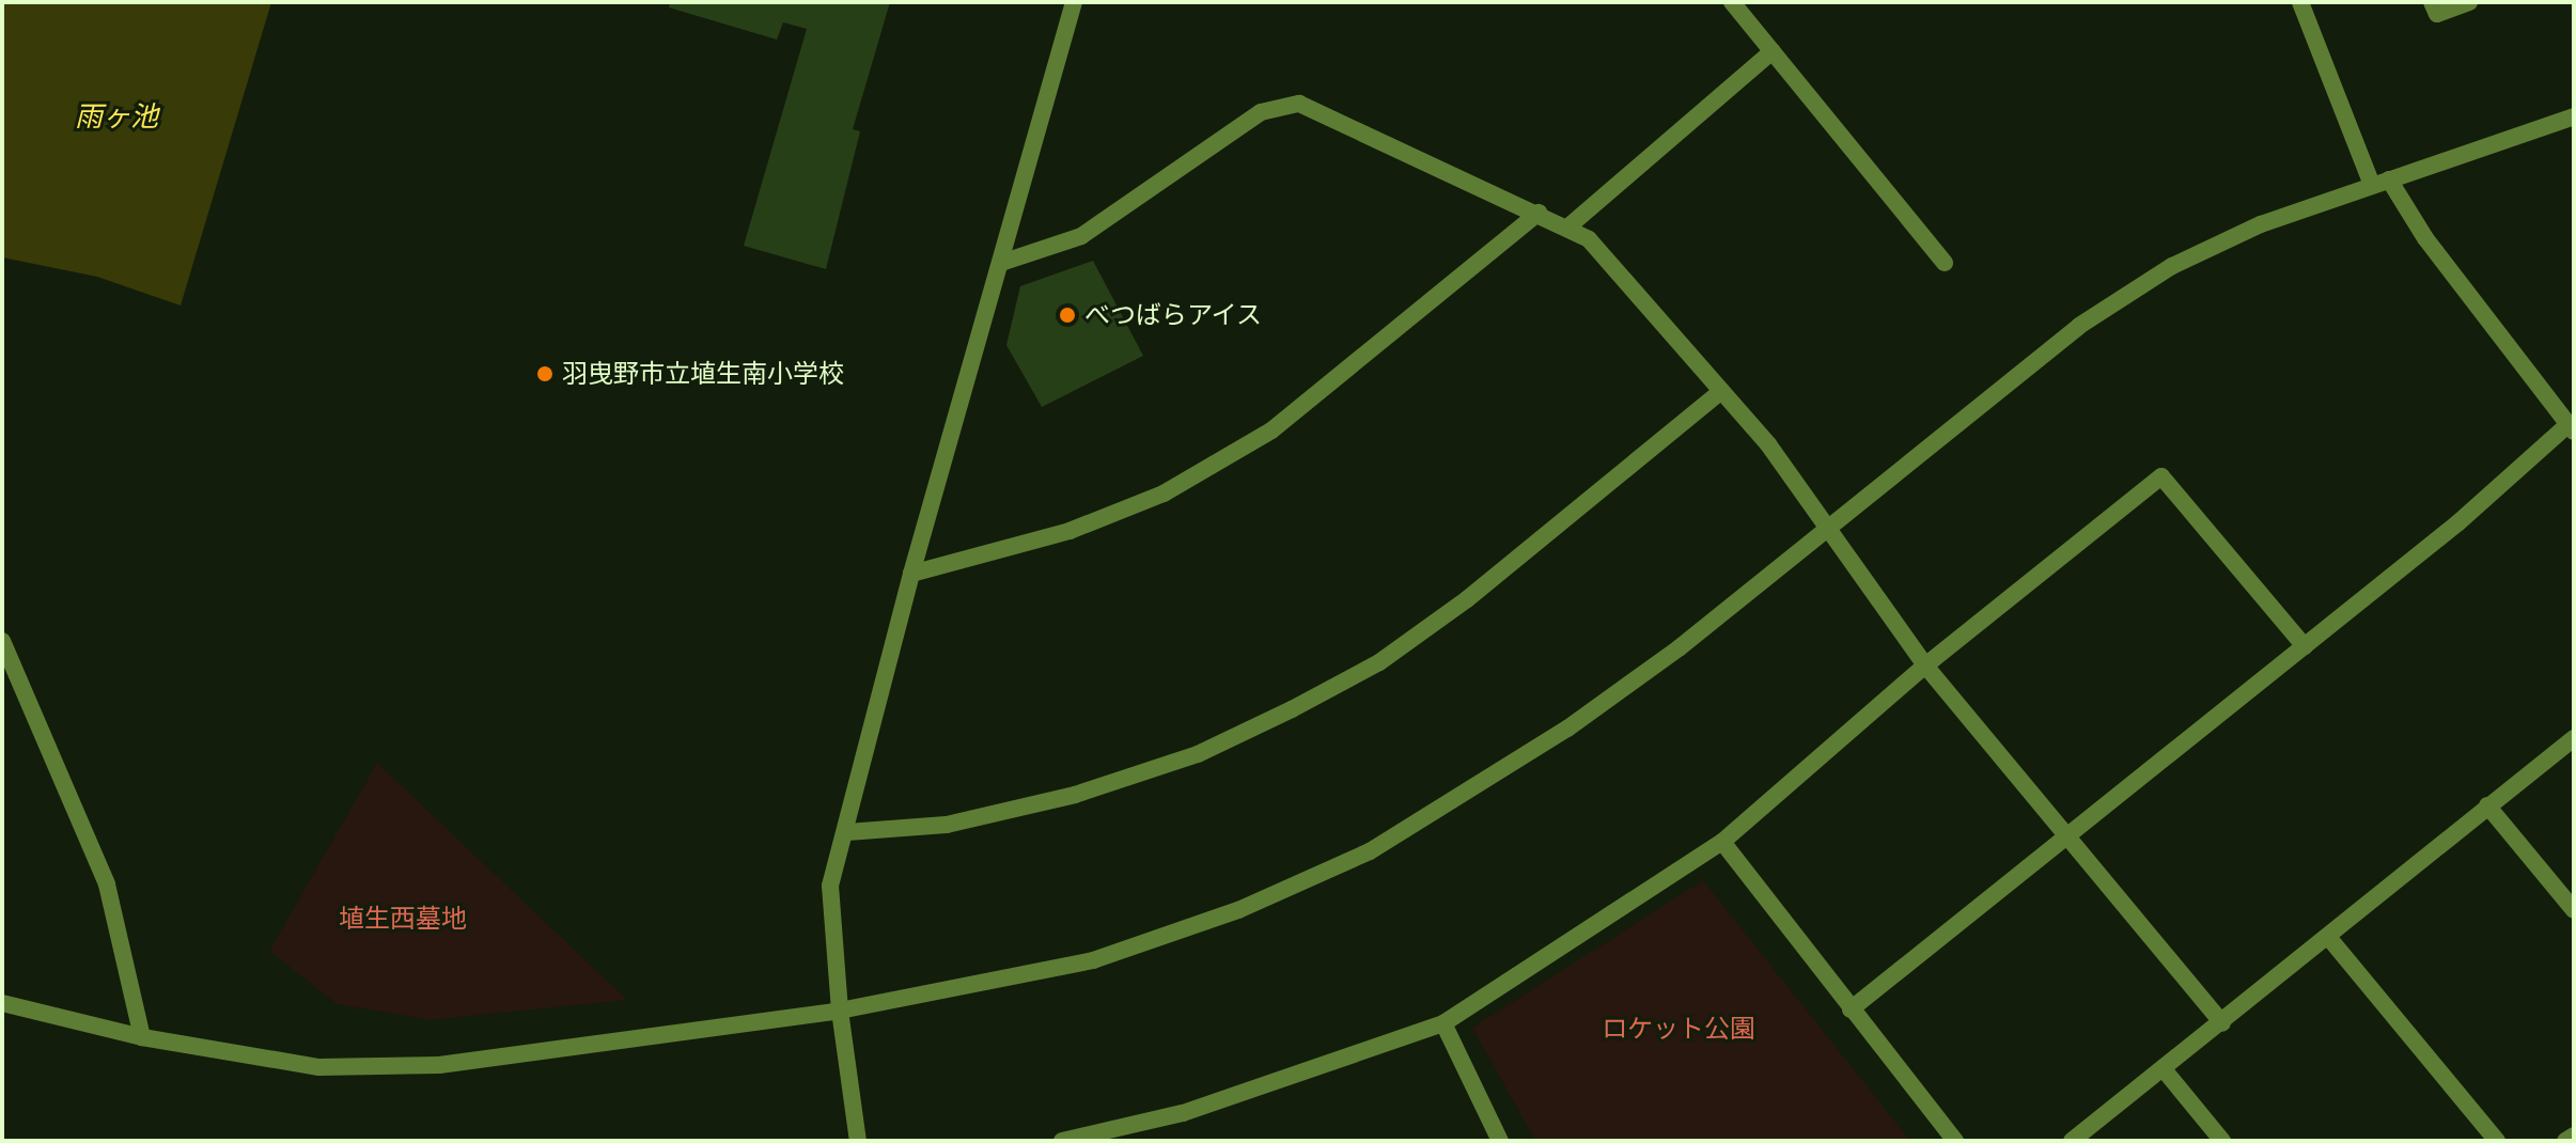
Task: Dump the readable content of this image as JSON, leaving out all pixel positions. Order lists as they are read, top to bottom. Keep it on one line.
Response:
{"water":["雨ヶ池"],"parks":["埴生西墓地","ロケット公園"],"places":["べつばらアイス","羽曳野市立埴生南小学校"]}
